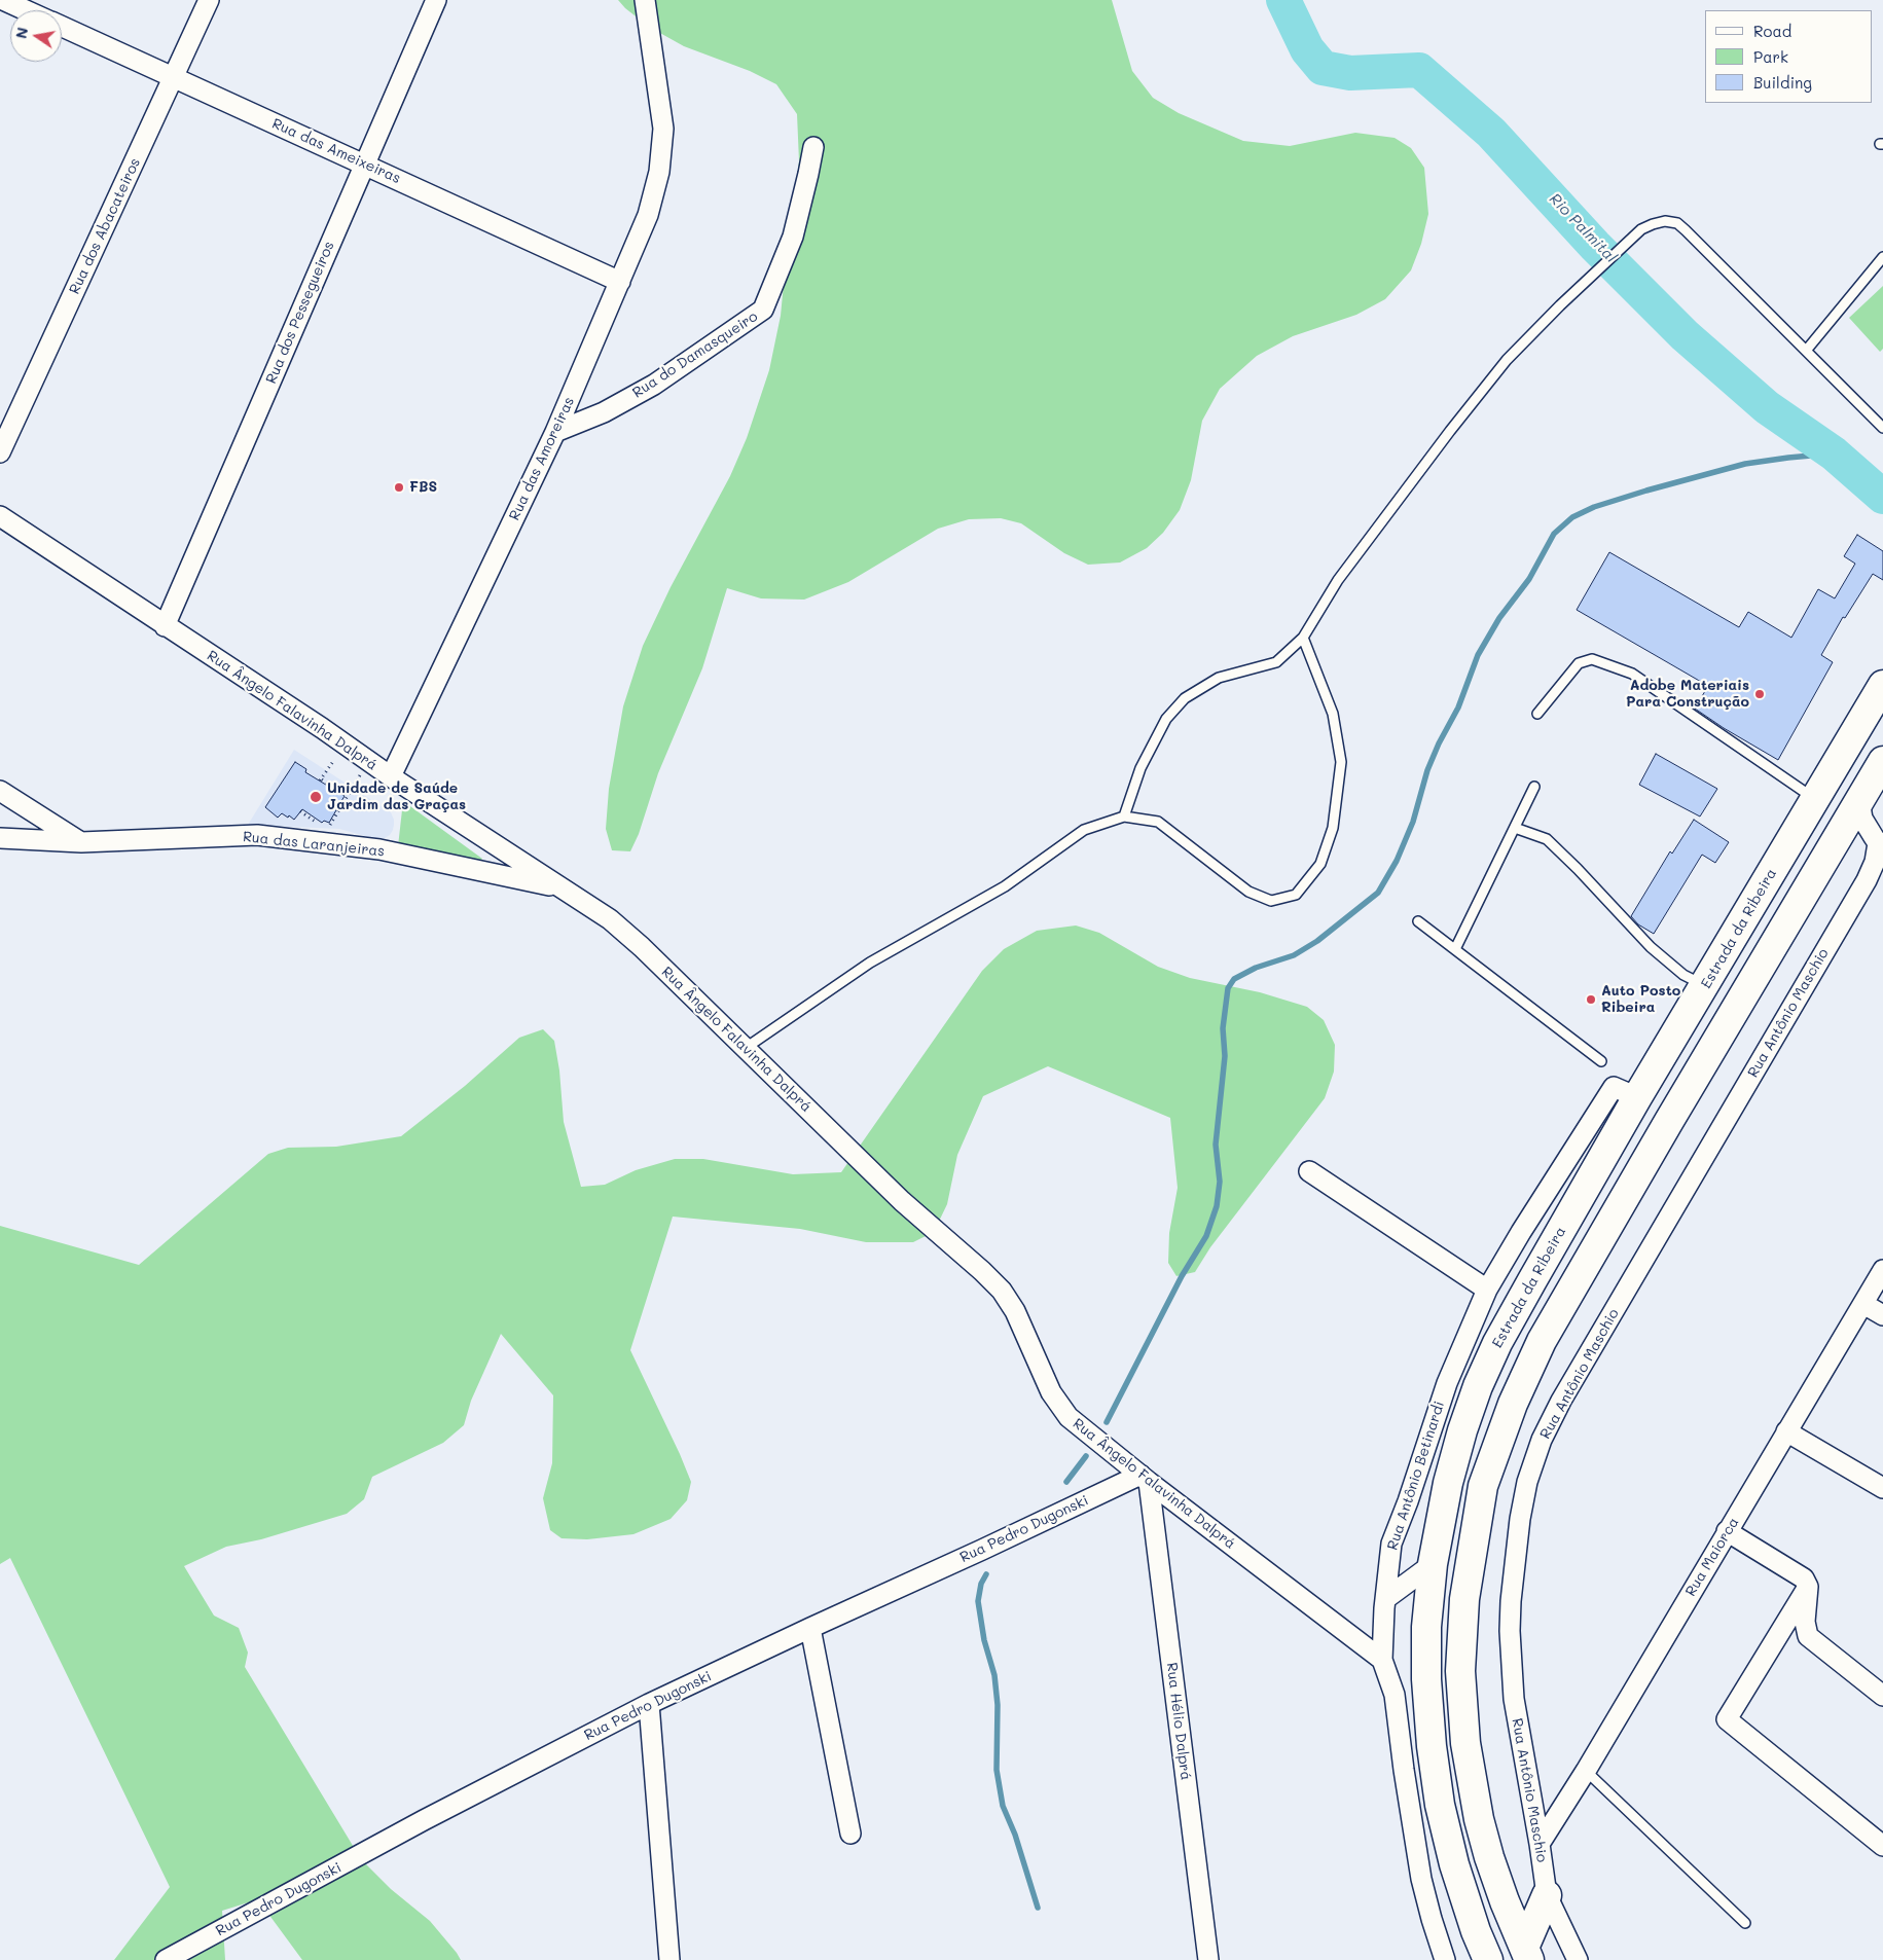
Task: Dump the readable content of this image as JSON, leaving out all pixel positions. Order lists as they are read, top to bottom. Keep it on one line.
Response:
{"streets":{"main road":["Estrada da Ribeira"],"street":["Rua das Ameixeiras","Rua dos Abacateiros","Rua dos Pessegueiros","Rua do Damasqueiro","Rua das Amoreiras","Rua Ângelo Falavinha Dalprá","Rua das Laranjeiras","Rua Antônio Maschio","Rua Antônio Betinardi","Rua Pedro Dugonski","Rua Maiorca","Rua Hélio Dalprá"]},"crossings":[["Rua das Ameixeiras","Rua dos Abacateiros"],["Rua das Ameixeiras","Rua dos Pessegueiros"],["Rua das Ameixeiras","Rua das Amoreiras"],["Rua dos Pessegueiros","Rua Ângelo Falavinha Dalprá"],["Rua do Damasqueiro","Rua das Amoreiras"],["Rua das Amoreiras","Rua Ângelo Falavinha Dalprá"],["Rua Ângelo Falavinha Dalprá","Rua das Laranjeiras"],["Rua Ângelo Falavinha Dalprá","Rua Antônio Betinardi"],["Rua Ângelo Falavinha Dalprá","Rua Pedro Dugonski"],["Rua Ângelo Falavinha Dalprá","Rua Hélio Dalprá"],["Estrada da Ribeira","Rua Antônio Betinardi"],["Rua Antônio Maschio","Rua Maiorca"],["Rua Pedro Dugonski","Rua Hélio Dalprá"]],"water":["Rio Palmital"],"places":["FBS","Adobe Materiais Para Construção","Unidade de Saúde Jardim das Graças","Auto Posto Ribeira"],"legend":["Road","Park","Building"],"north":"left"}
